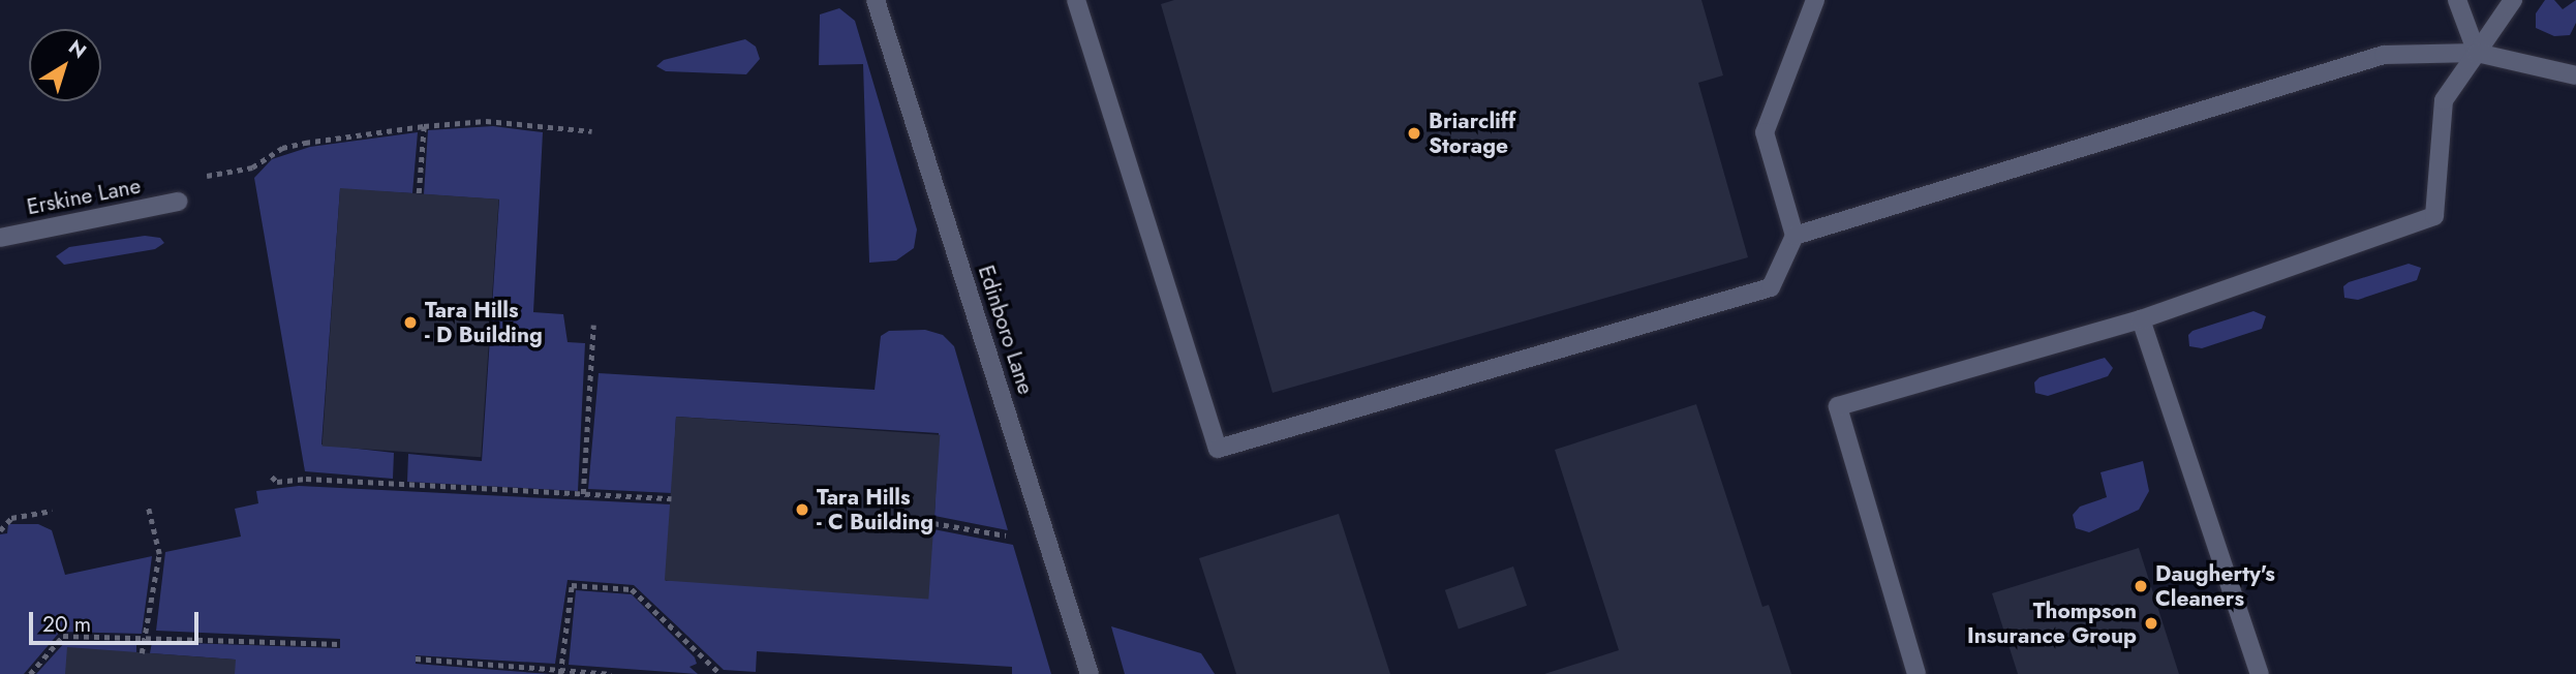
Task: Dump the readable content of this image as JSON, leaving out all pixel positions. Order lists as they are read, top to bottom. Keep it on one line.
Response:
{"streets":{"street":["Erskine Lane","Edinboro Lane"]},"places":["Briarcliff Storage","Tara Hills - D Building","Tara Hills - C Building","Daugherty's Cleaners","Thompson Insurance Group"],"scale_bar":"20 m","north":"top right"}
